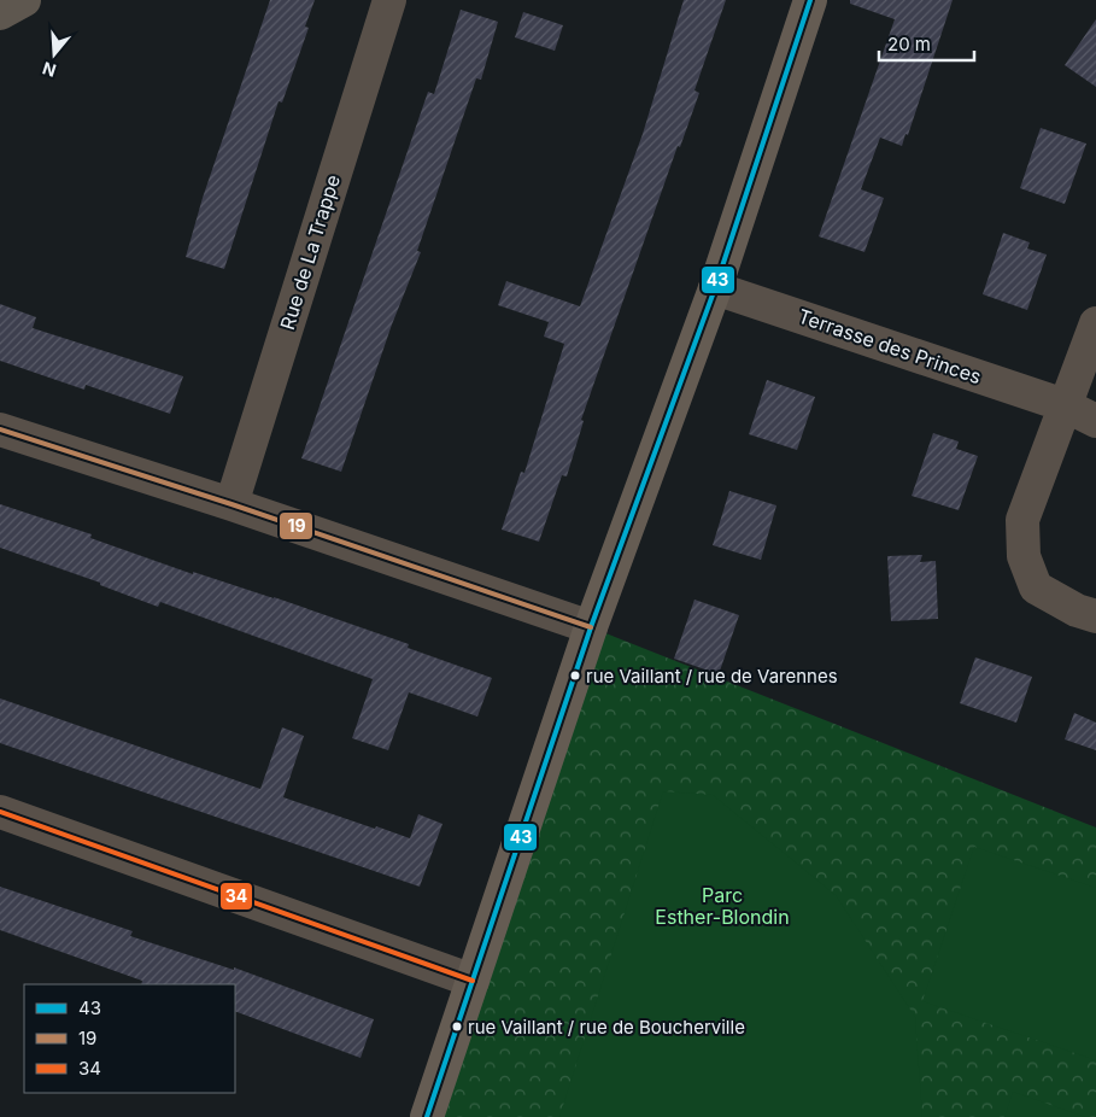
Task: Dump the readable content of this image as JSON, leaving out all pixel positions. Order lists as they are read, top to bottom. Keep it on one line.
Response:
{"streets":{"street":["Rue de La Trappe","Terrasse des Princes"]},"parks":["Parc Esther-Blondin"],"places":["rue Vaillant / rue de Varennes","rue Vaillant / rue de Boucherville"],"lines":["transit line 43","transit line 19","transit line 34"],"legend":["43","19","34"],"scale_bar":"20 m","north":"bottom"}
